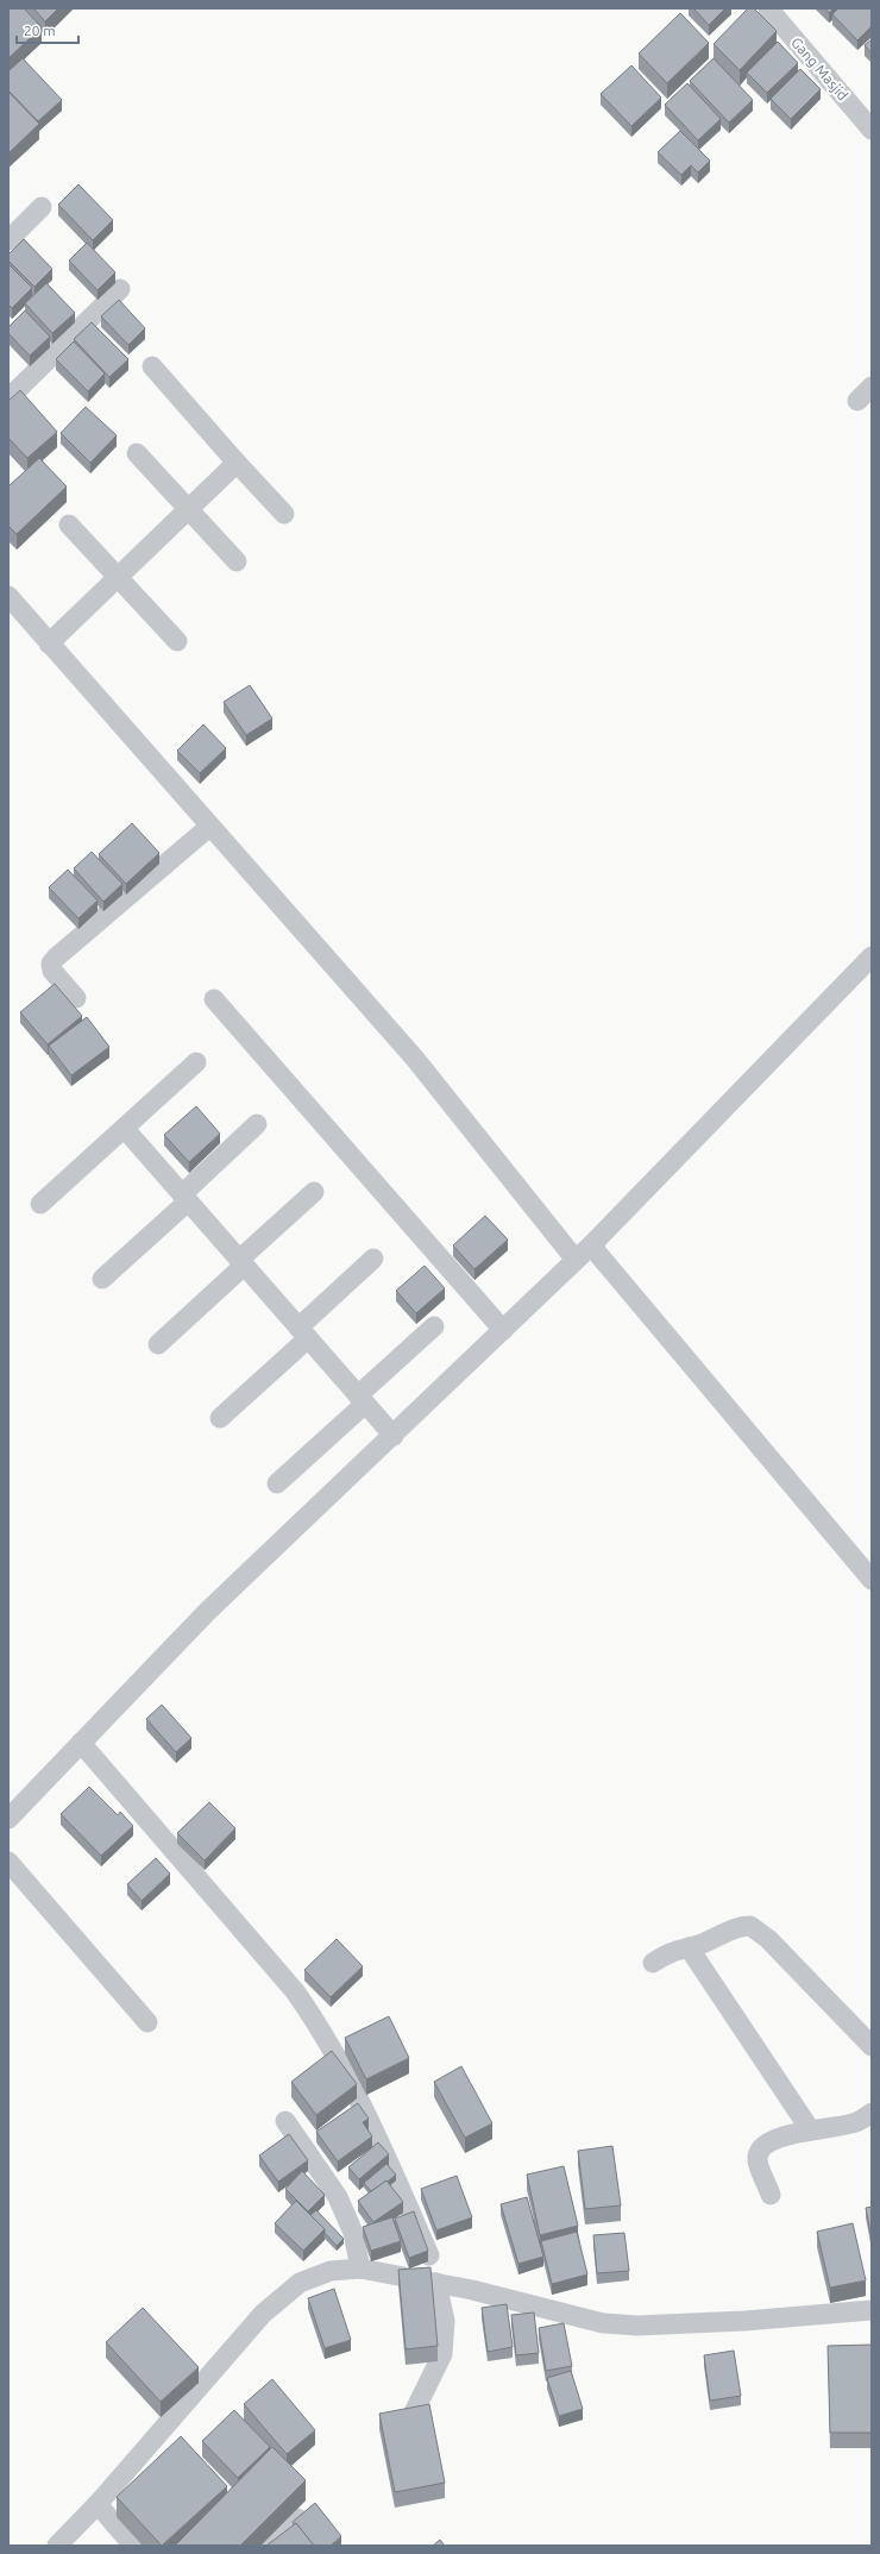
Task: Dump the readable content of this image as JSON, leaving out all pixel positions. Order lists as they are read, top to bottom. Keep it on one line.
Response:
{"streets":{"street":["Gang Masjid"]},"scale_bar":"20 m"}
